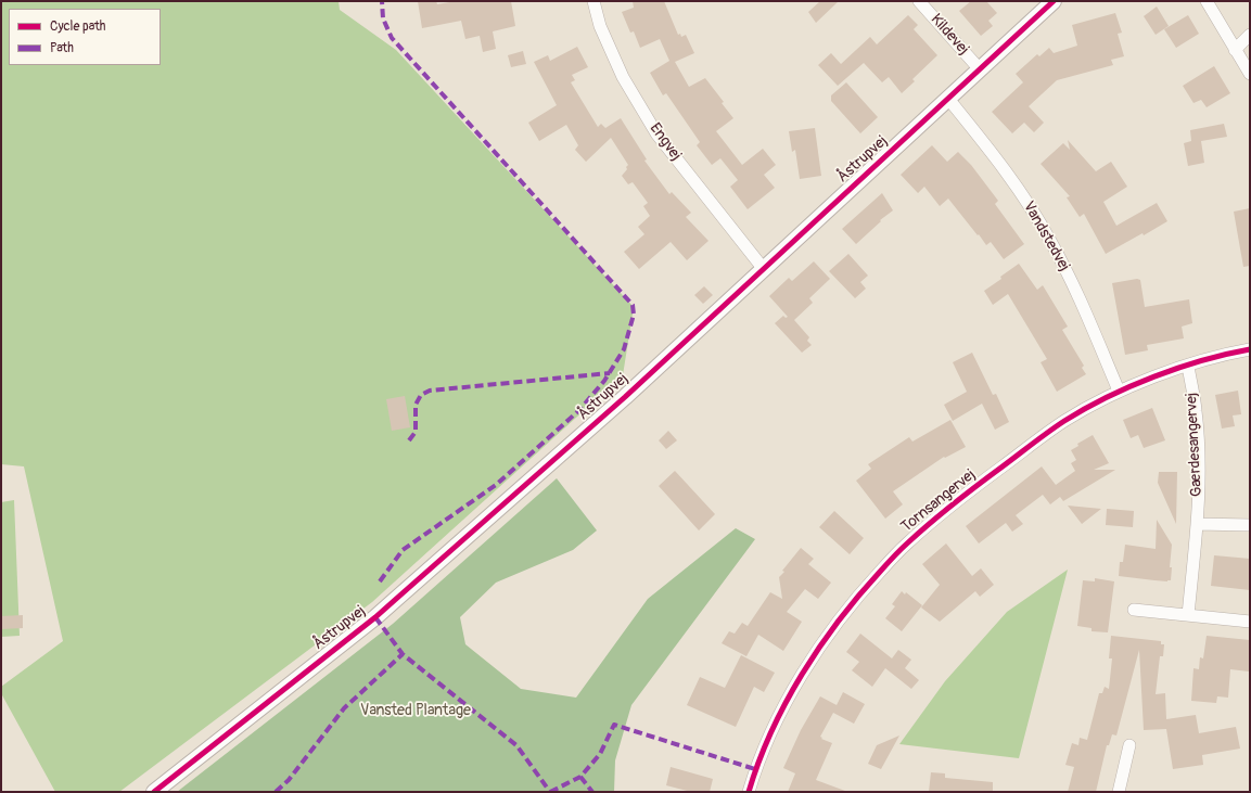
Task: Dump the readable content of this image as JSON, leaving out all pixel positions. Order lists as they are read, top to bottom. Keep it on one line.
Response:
{"streets":{"street":["Kildevej","Engvej","Åstrupvej","Vandstedvej","Gærdesangervej","Tornsangervej"]},"crossings":[["Kildevej","Åstrupvej"],["Engvej","Åstrupvej"],["Åstrupvej","Vandstedvej"],["Vandstedvej","Tornsangervej"],["Gærdesangervej","Tornsangervej"]],"parks":["Vansted Plantage"],"legend":["Cycle path","Path"]}
